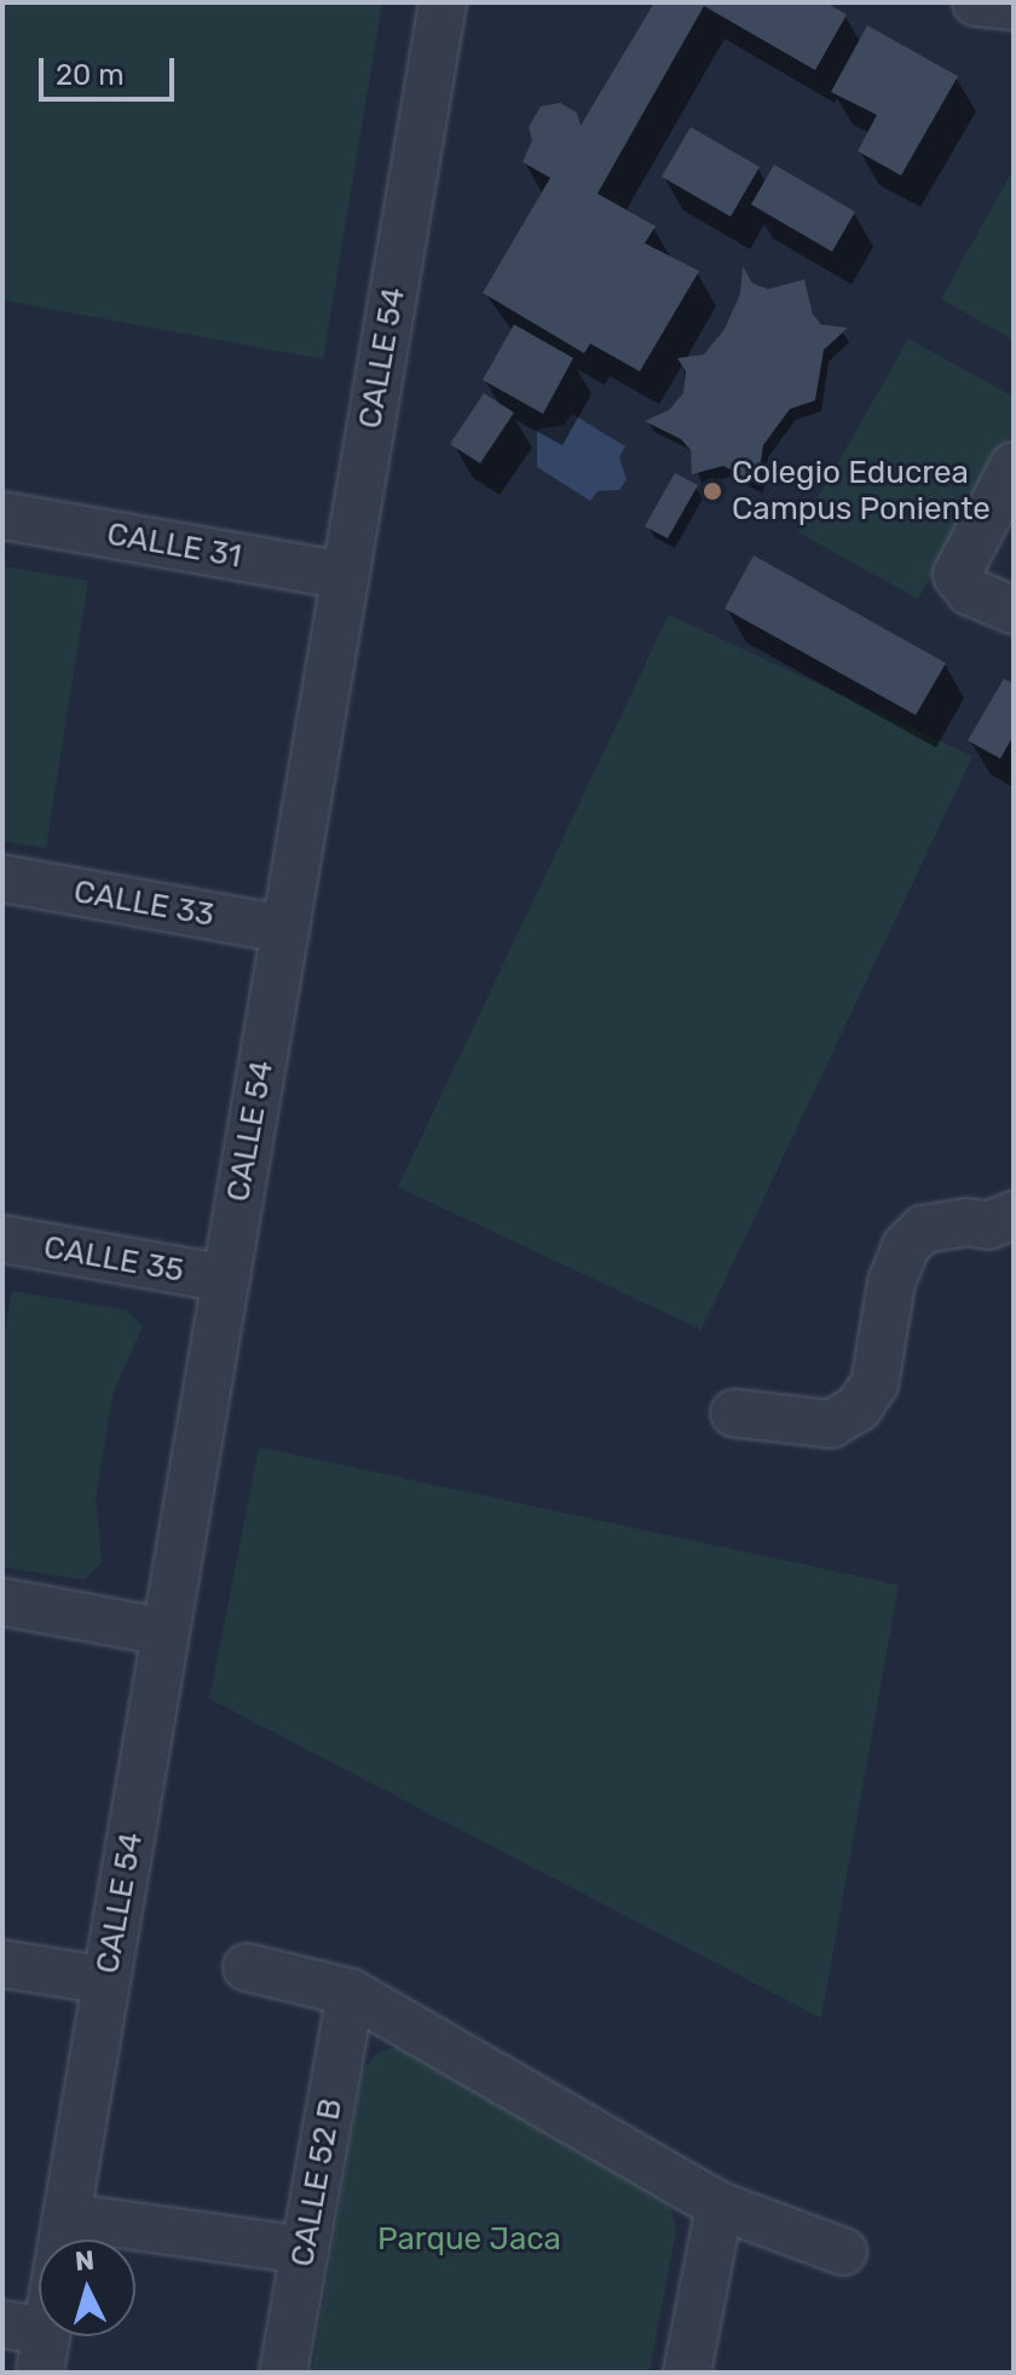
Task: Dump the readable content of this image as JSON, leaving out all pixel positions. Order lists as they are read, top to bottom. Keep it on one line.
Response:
{"streets":{"street":["CALLE 54","CALLE 31","CALLE 33","CALLE 35","CALLE 52 B"]},"crossings":[["CALLE 54","CALLE 31"],["CALLE 54","CALLE 33"],["CALLE 54","CALLE 35"]],"parks":["Parque Jaca"],"places":["Colegio Educrea Campus Poniente"],"scale_bar":"20 m","north":"top"}
